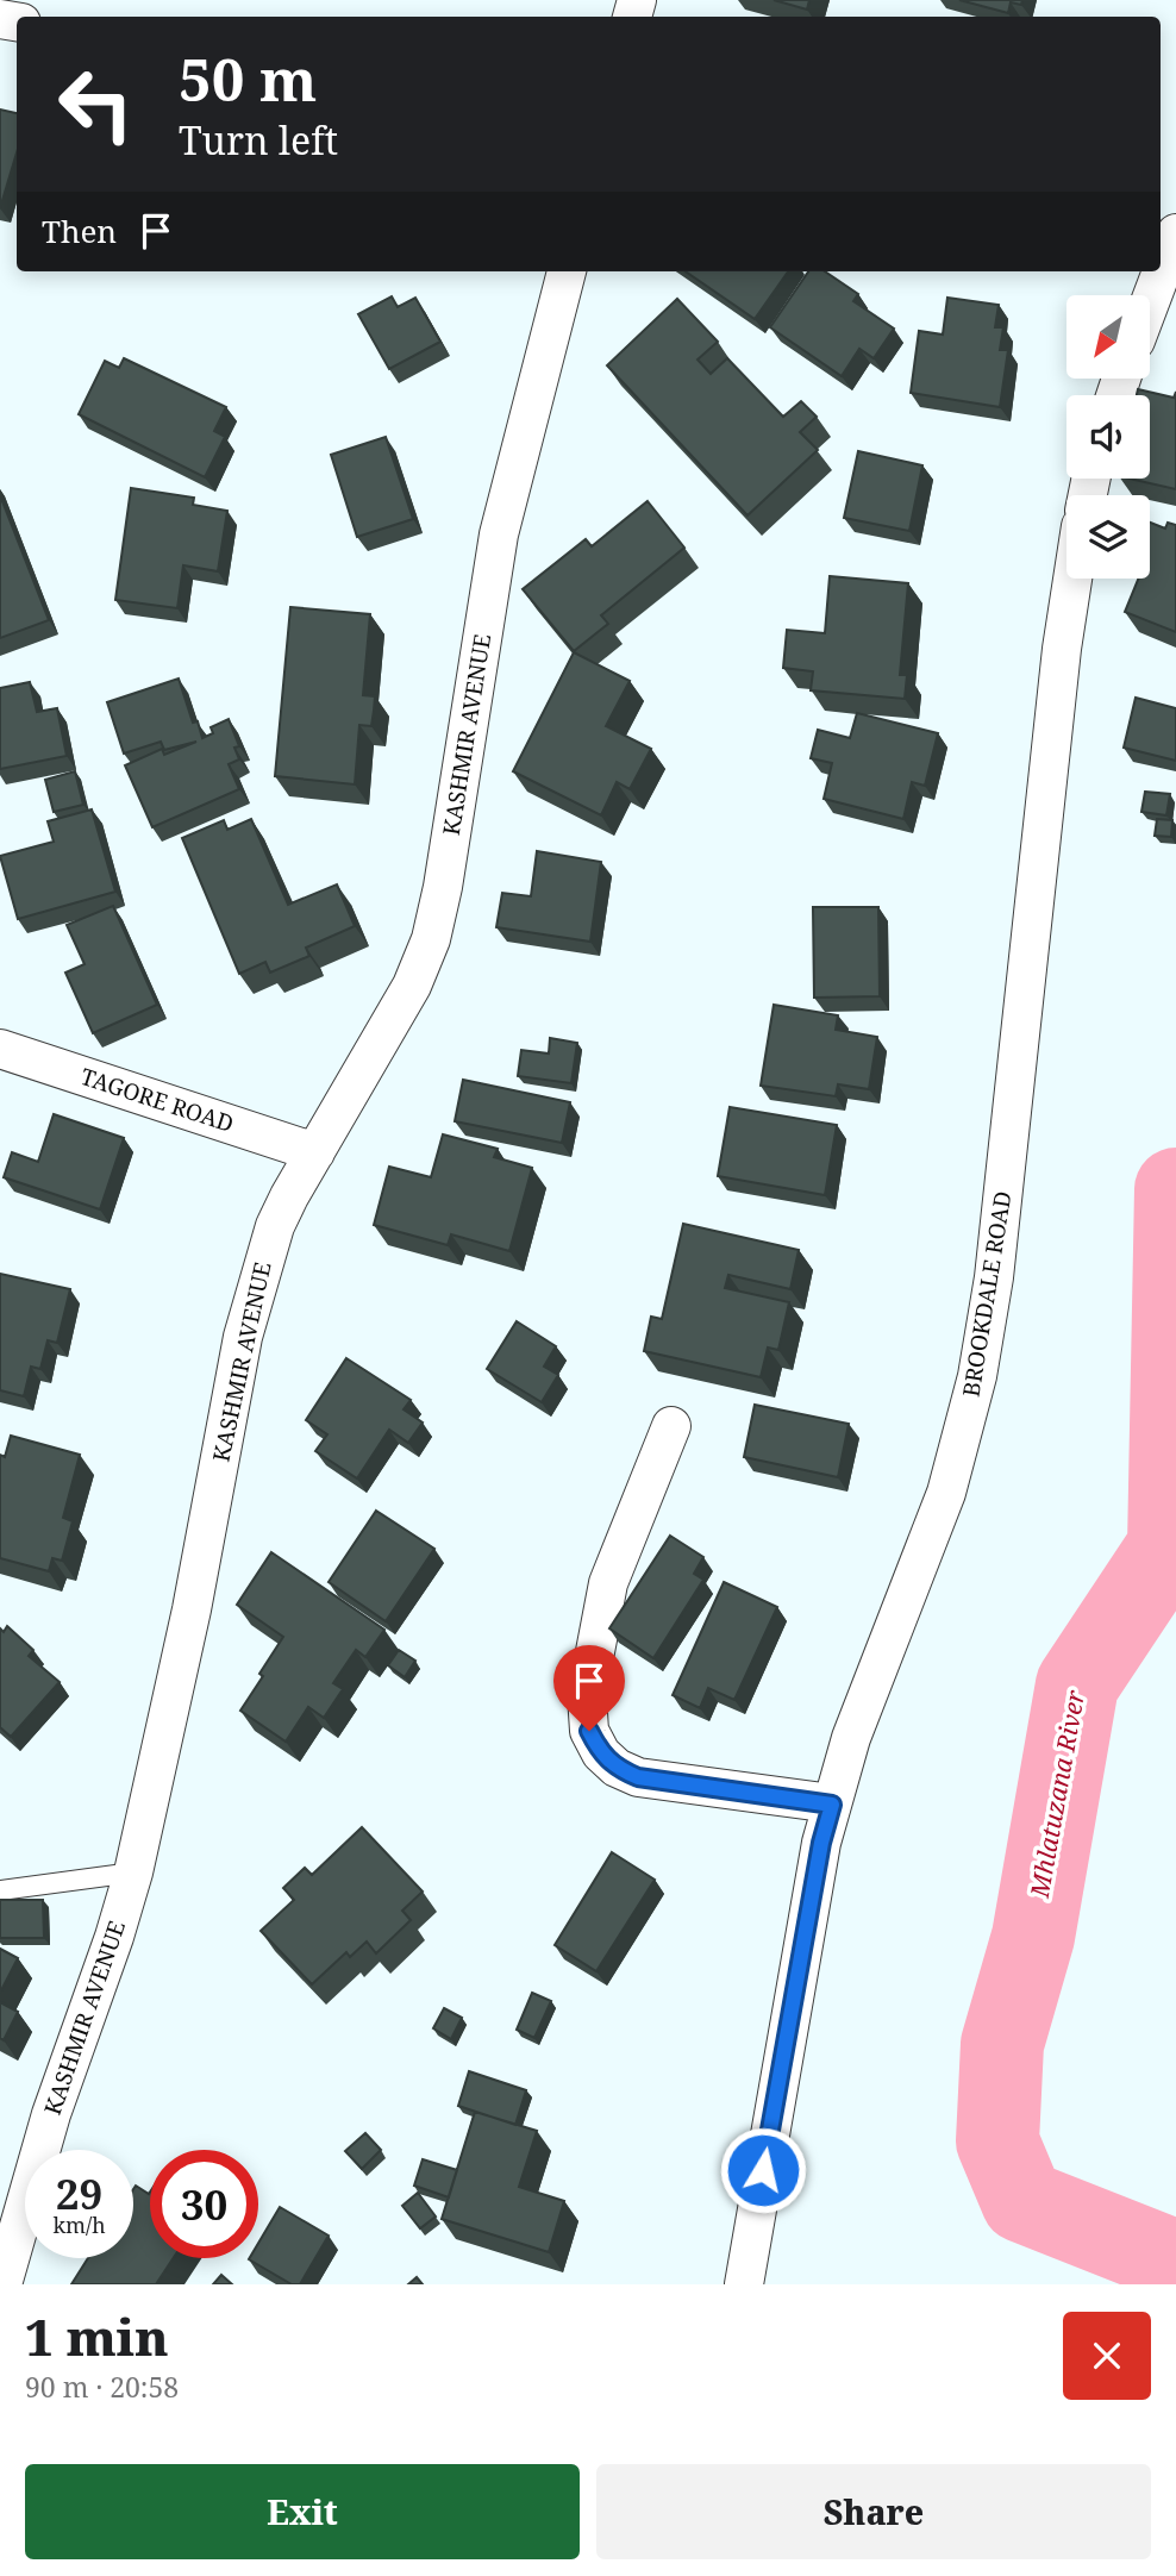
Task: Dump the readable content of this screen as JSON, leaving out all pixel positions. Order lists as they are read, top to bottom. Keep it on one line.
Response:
{"streets":{"street":["KASHMIR AVENUE","TAGORE ROAD","BROOKDALE ROAD"]},"crossings":[["KASHMIR AVENUE","TAGORE ROAD"]],"water":["Mhlatuzana River"],"north":"bottom left","page":{"turn":["50 m","Turn left"],"then":"Then","speed":"29 km/h","limit":"30","heading":["1 min","90 m · 20:58"],"buttons":["Exit","Share"]}}
